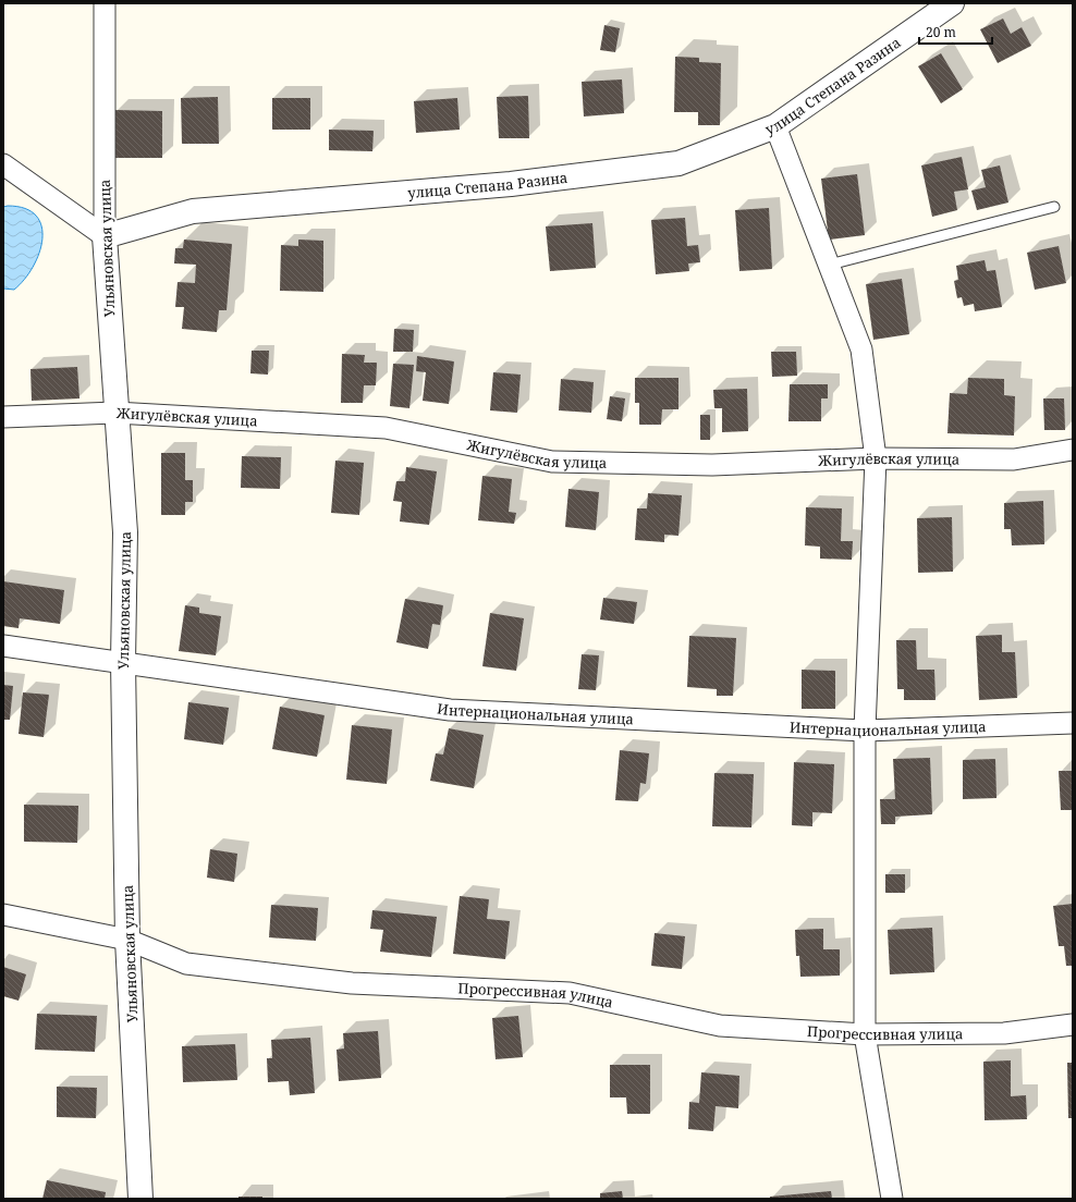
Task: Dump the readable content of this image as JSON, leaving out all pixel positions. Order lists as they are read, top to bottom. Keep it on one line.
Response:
{"streets":{"street":["улица Степана Разина","Ульяновская улица","Жигулёвская улица","Интернациональная улица","Прогрессивная улица"]},"crossings":[["улица Степана Разина","Ульяновская улица"],["Ульяновская улица","Жигулёвская улица"],["Ульяновская улица","Интернациональная улица"],["Ульяновская улица","Прогрессивная улица"]],"scale_bar":"20 m"}
